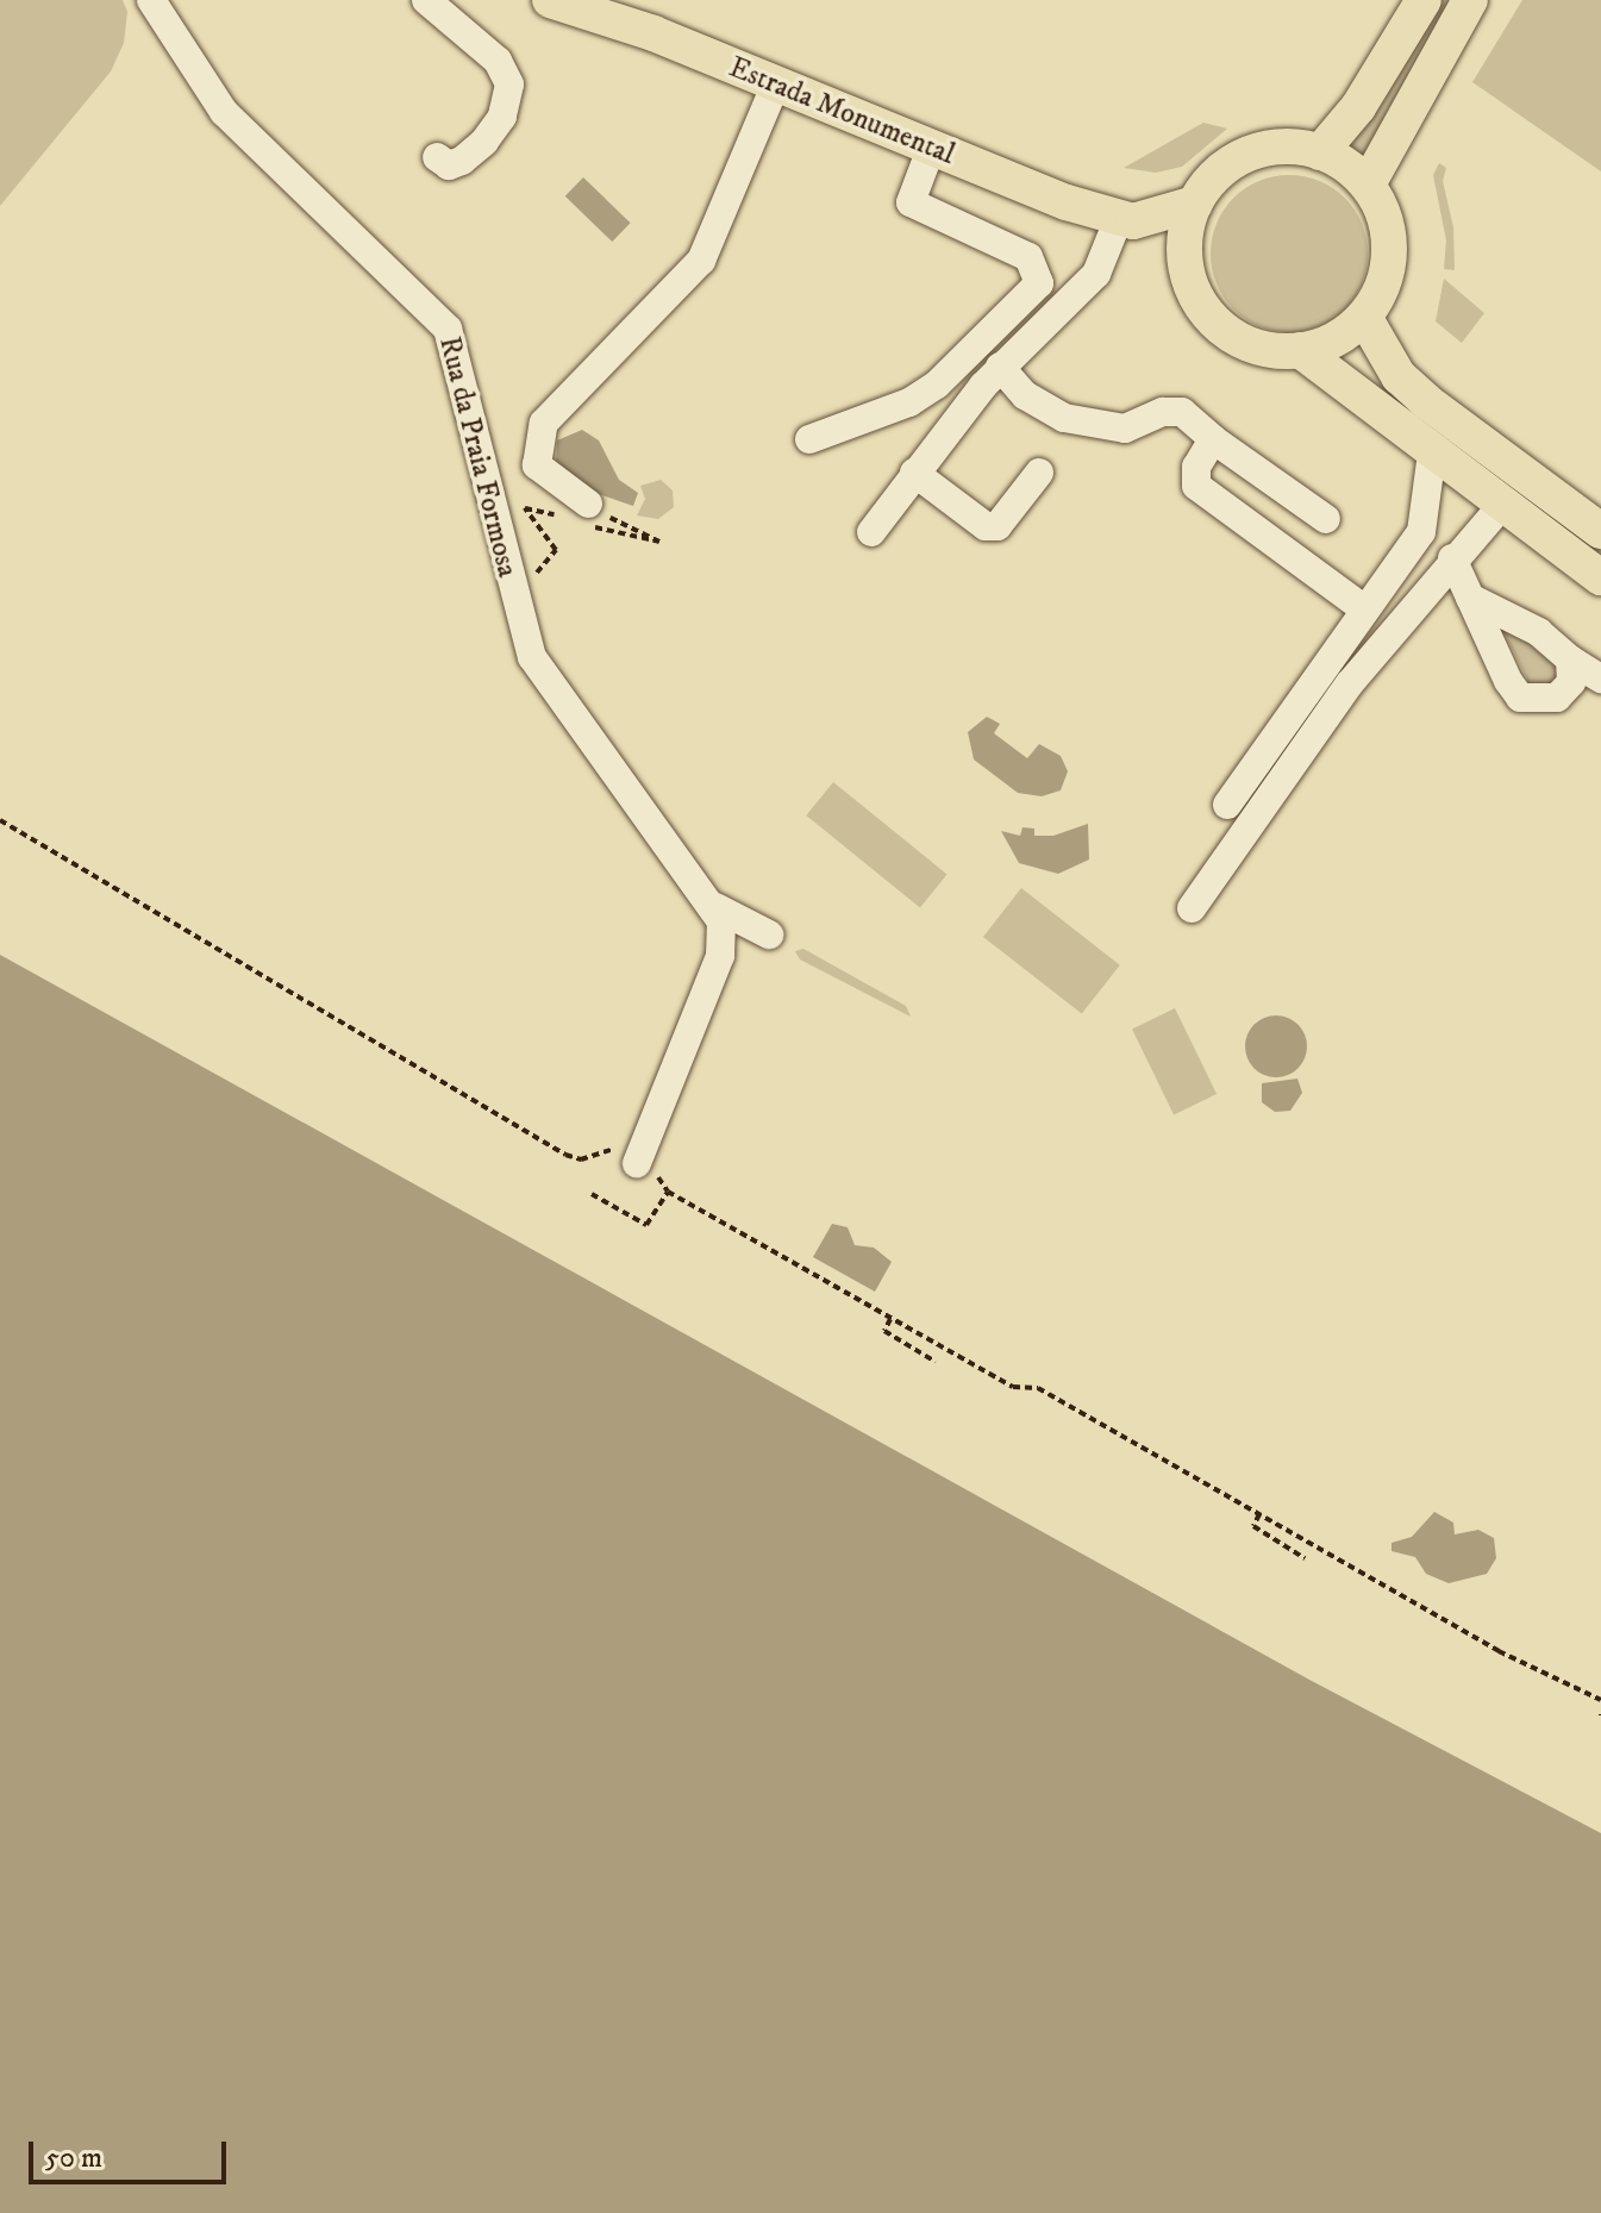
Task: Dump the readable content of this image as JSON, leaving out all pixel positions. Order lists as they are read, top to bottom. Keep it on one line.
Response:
{"streets":{"main road":["Estrada Monumental"],"street":["Rua da Praia Formosa"]},"scale_bar":"50 m"}
